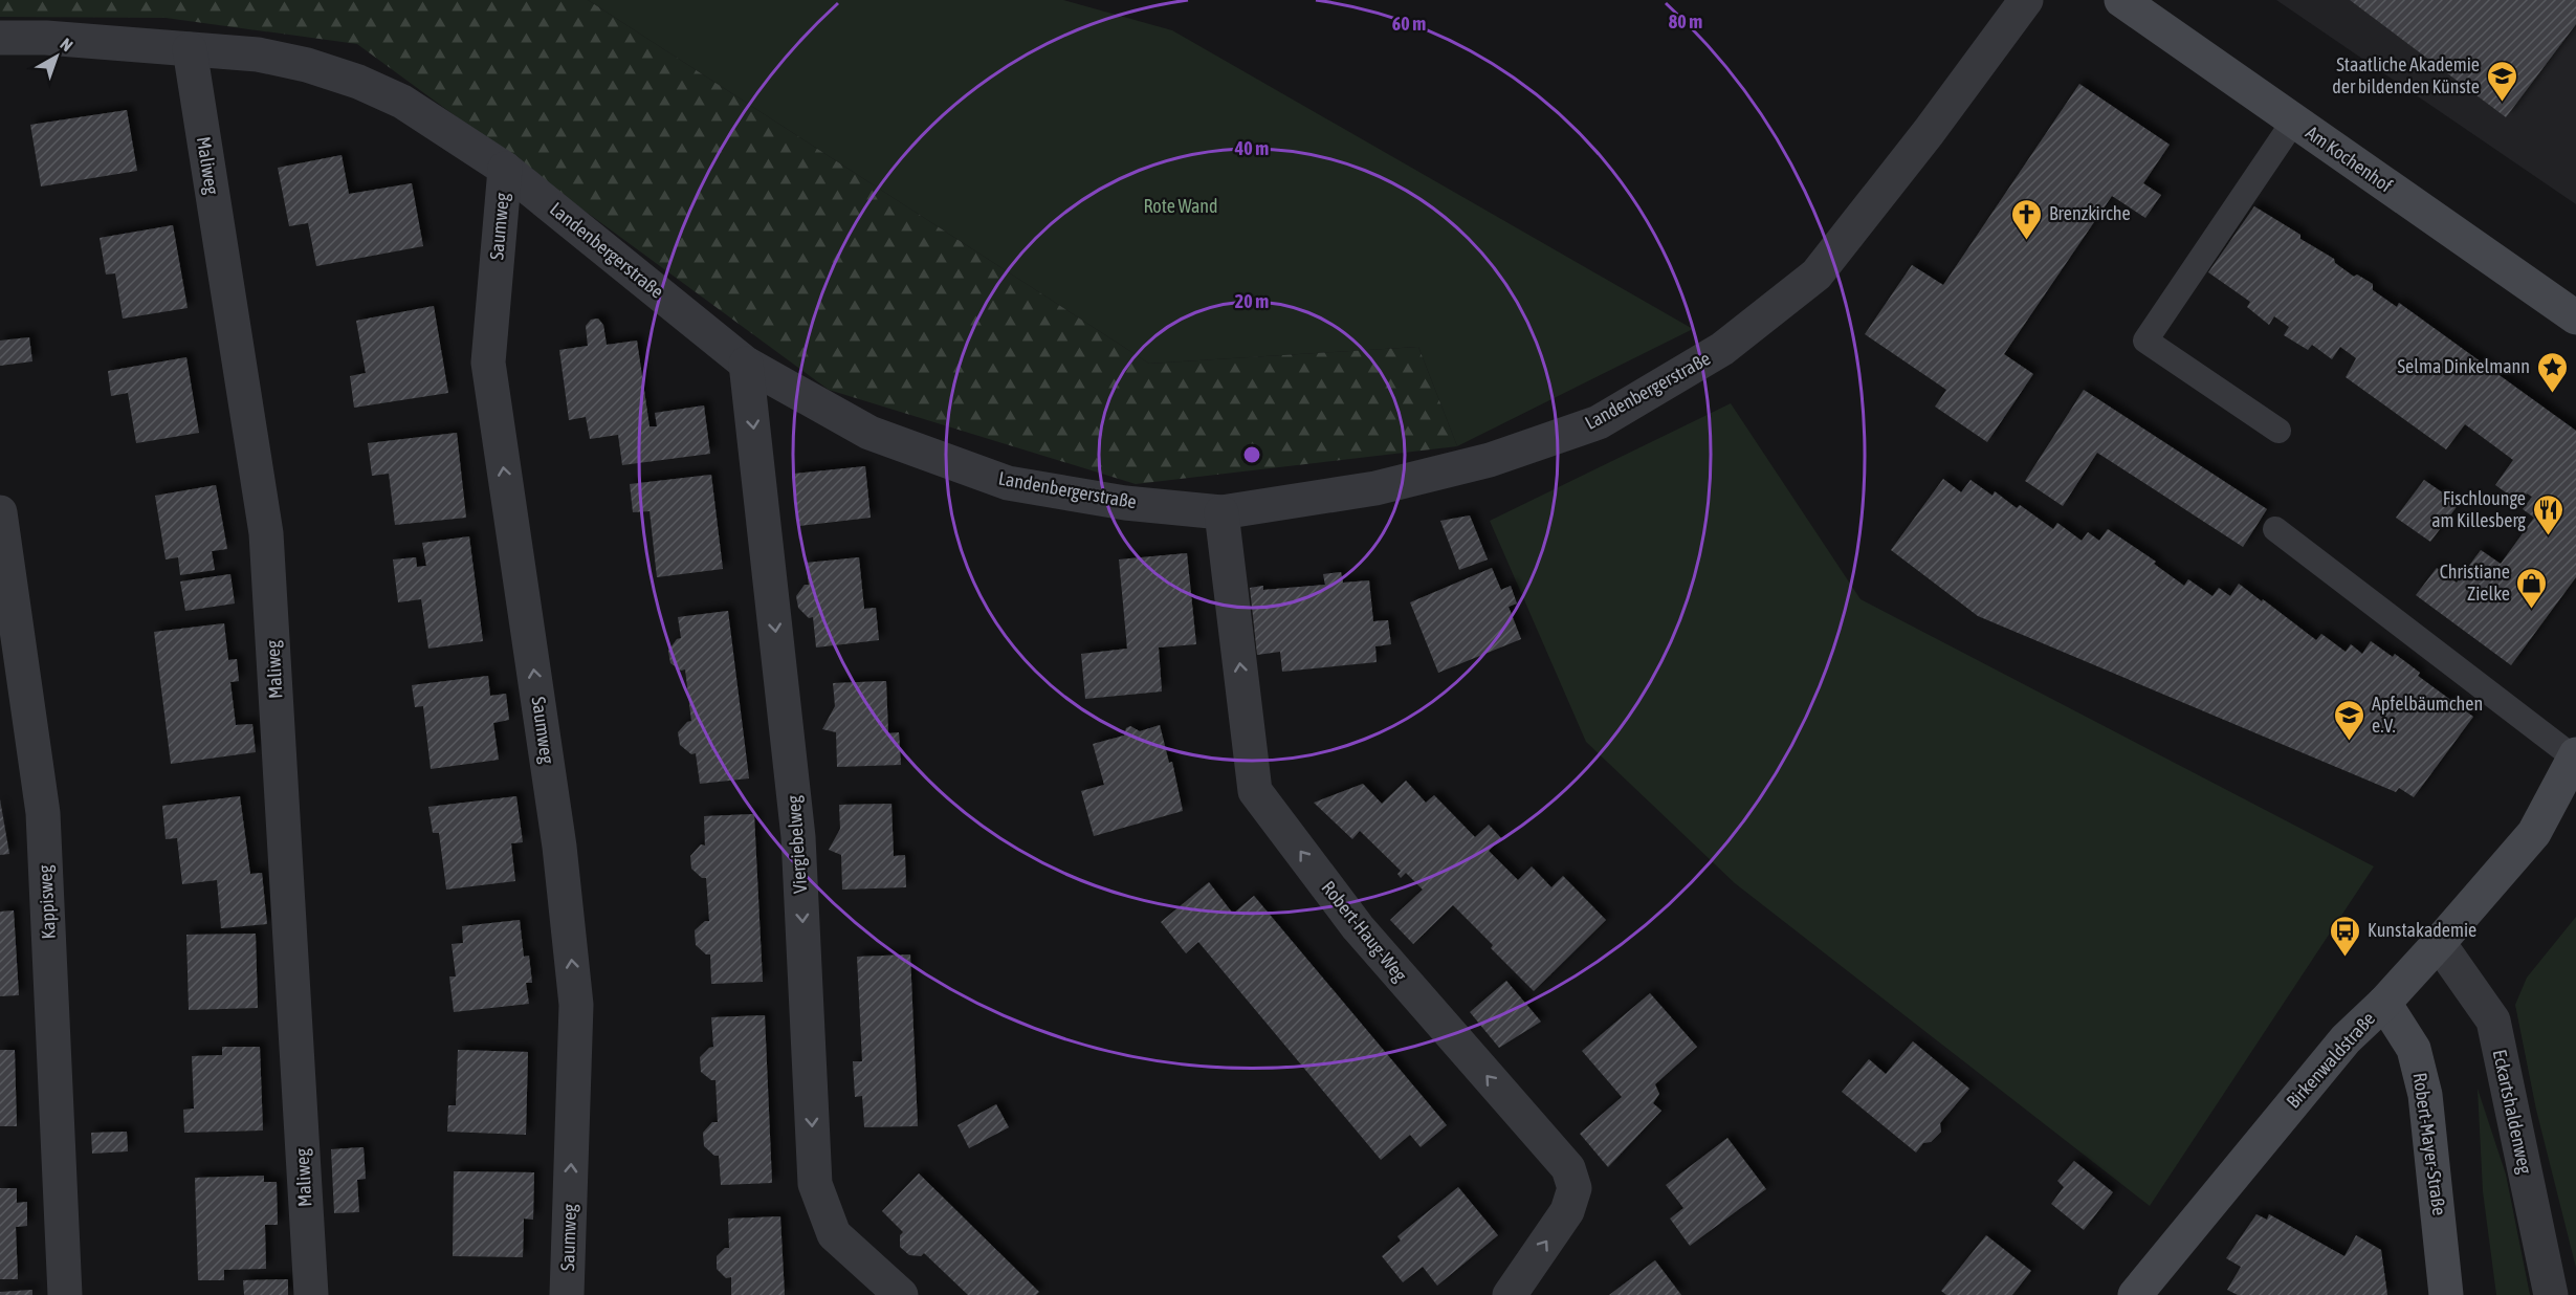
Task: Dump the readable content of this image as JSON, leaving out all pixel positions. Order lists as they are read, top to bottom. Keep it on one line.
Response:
{"streets":{"street":["Am Kochenhof","Maliweg","Saumweg","Landenbergerstraße","Viergiebelweg","Kappisweg","Robert-Haug-Weg","Birkenwaldstraße","Eckartshaldenweg","Robert-Mayer-Straße"]},"crossings":[["Maliweg","Landenbergerstraße"],["Saumweg","Landenbergerstraße"],["Landenbergerstraße","Viergiebelweg"],["Landenbergerstraße","Robert-Haug-Weg"],["Birkenwaldstraße","Eckartshaldenweg"],["Birkenwaldstraße","Robert-Mayer-Straße"]],"one_way":["Saumweg","Viergiebelweg","Robert-Haug-Weg"],"parks":["Rote Wand"],"places":{"school or university":["Staatliche Akademie der bildenden Künste","Apfelbäumchen e.V."],"church":["Brenzkirche"],"place":["Selma Dinkelmann"],"restaurant":["Fischlounge am Killesberg"],"shop":["Christiane Zielke"],"bus stop":["Kunstakademie"]},"north":"top right","rings":["80 m","60 m","40 m","20 m"]}
